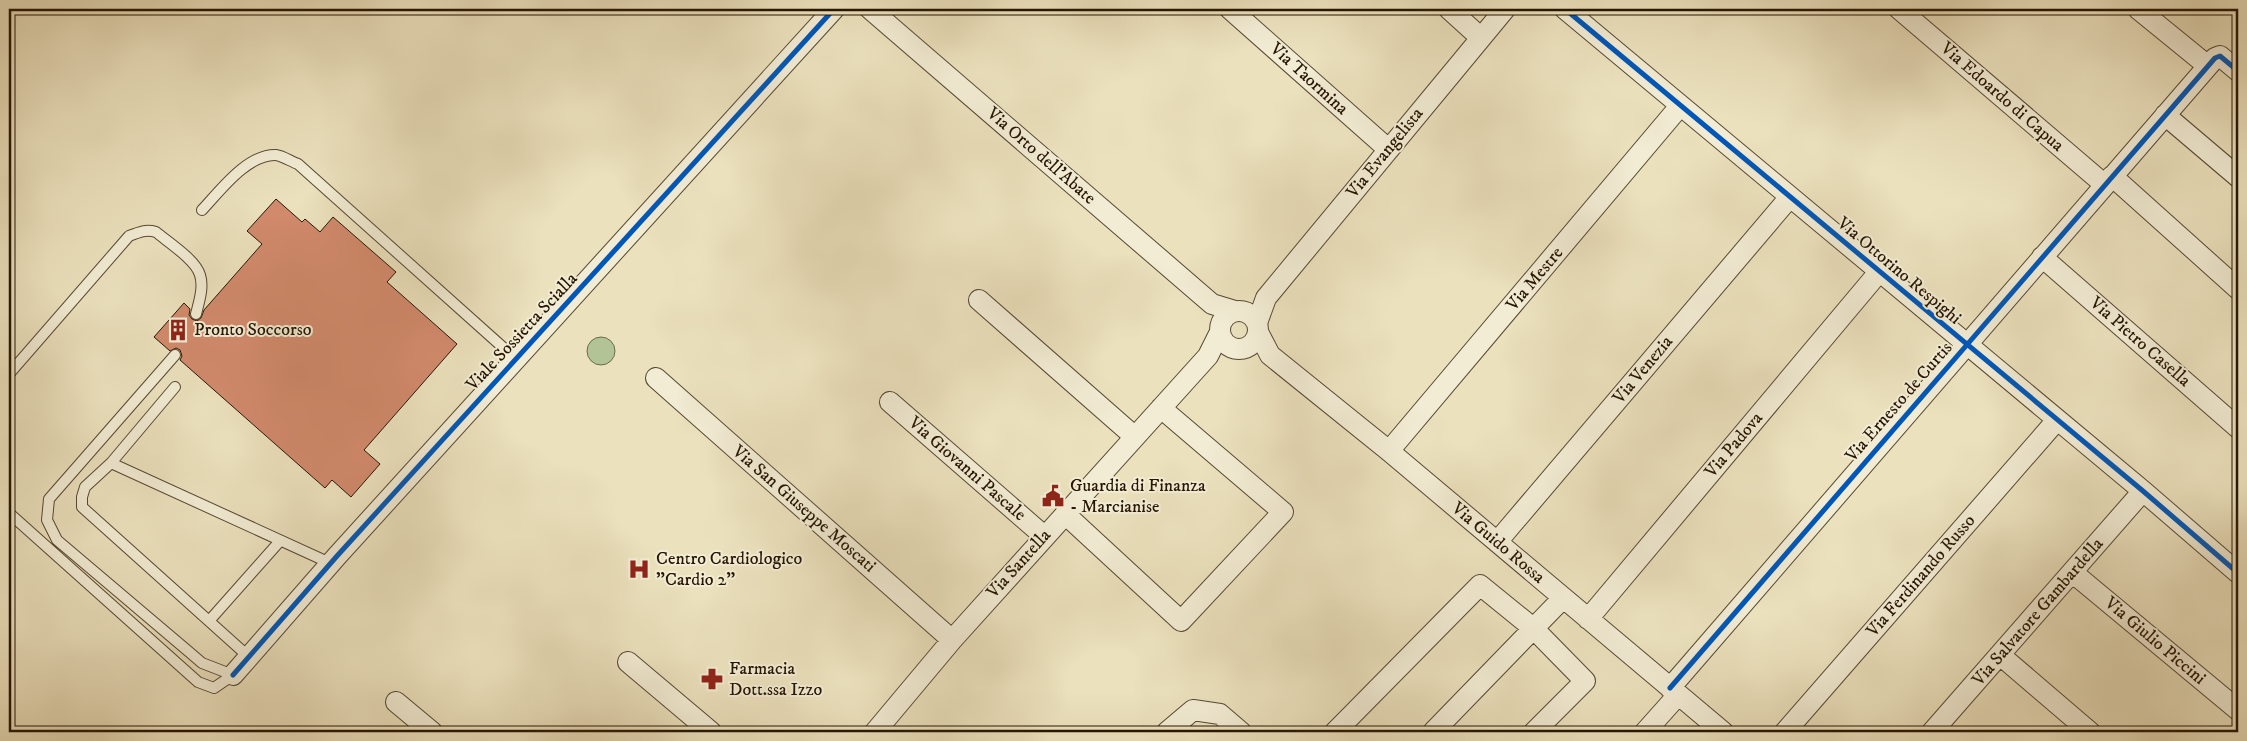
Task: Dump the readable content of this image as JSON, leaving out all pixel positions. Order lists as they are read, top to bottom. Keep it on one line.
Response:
{"streets":{"street":["Via Taormina","Via Edoardo di Capua","Via Evangelista","Via Orto dell'Abate","Via Ottorino Respighi","Via Mestre","Viale Sossietta Scialla","Via Pietro Casella","Via Venezia","Via Ernesto de Curtis","Via Padova","Via Giovanni Pascale","Via San Giuseppe Moscati","Via Guido Rossa","Via Santella","Via Ferdinando Russo","Via Salvatore Gambardella","Via Giulio Piccini"]},"crossings":[["Via Taormina","Via Evangelista"],["Via Edoardo di Capua","Via Ernesto de Curtis"],["Via Evangelista","Via Orto dell'Abate"],["Via Evangelista","Via Guido Rossa"],["Via Evangelista","Via Santella"],["Via Orto dell'Abate","Via Guido Rossa"],["Via Orto dell'Abate","Via Santella"],["Via Ottorino Respighi","Via Mestre"],["Via Ottorino Respighi","Via Venezia"],["Via Ottorino Respighi","Via Ernesto de Curtis"],["Via Ottorino Respighi","Via Padova"],["Via Ottorino Respighi","Via Ferdinando Russo"],["Via Ottorino Respighi","Via Salvatore Gambardella"],["Via Mestre","Via Guido Rossa"],["Via Pietro Casella","Via Ernesto de Curtis"],["Via Venezia","Via Guido Rossa"],["Via Ernesto de Curtis","Via Guido Rossa"],["Via Padova","Via Guido Rossa"],["Via Giovanni Pascale","Via Santella"],["Via San Giuseppe Moscati","Via Santella"],["Via Guido Rossa","Via Santella"],["Via Salvatore Gambardella","Via Giulio Piccini"]],"places":{"building":["Pronto Soccorso"],"public building":["Guardia di Finanza - Marcianise"],"hospital":["Centro Cardiologico \"Cardio 2\""],"pharmacy":["Farmacia Dott.ssa Izzo"]}}
